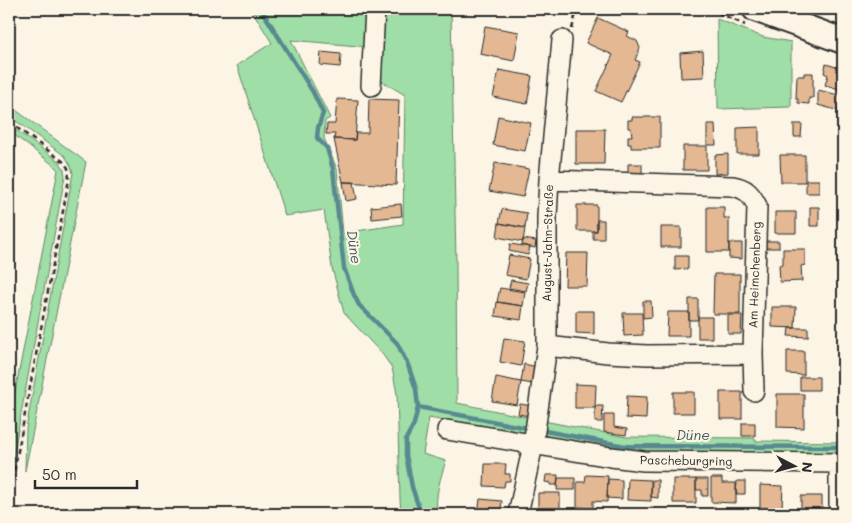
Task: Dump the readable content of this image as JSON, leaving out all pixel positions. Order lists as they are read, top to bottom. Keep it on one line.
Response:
{"streets":{"street":["August-Jahn-Straße","Am Heimchenberg","Pascheburgring"]},"crossings":[["August-Jahn-Straße","Am Heimchenberg"],["August-Jahn-Straße","Pascheburgring"]],"water":["Düne"],"scale_bar":"50 m","north":"right"}
